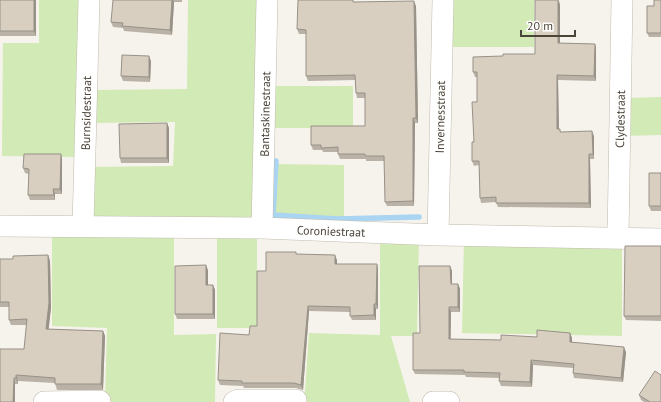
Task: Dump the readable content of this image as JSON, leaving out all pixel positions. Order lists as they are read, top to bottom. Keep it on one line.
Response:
{"streets":{"street":["Burnsidestraat","Bantaskinestraat","Invernesstraat","Clydestraat","Coroniestraat"]},"crossings":[["Burnsidestraat","Coroniestraat"],["Bantaskinestraat","Coroniestraat"],["Invernesstraat","Coroniestraat"],["Clydestraat","Coroniestraat"]],"scale_bar":"20 m"}
